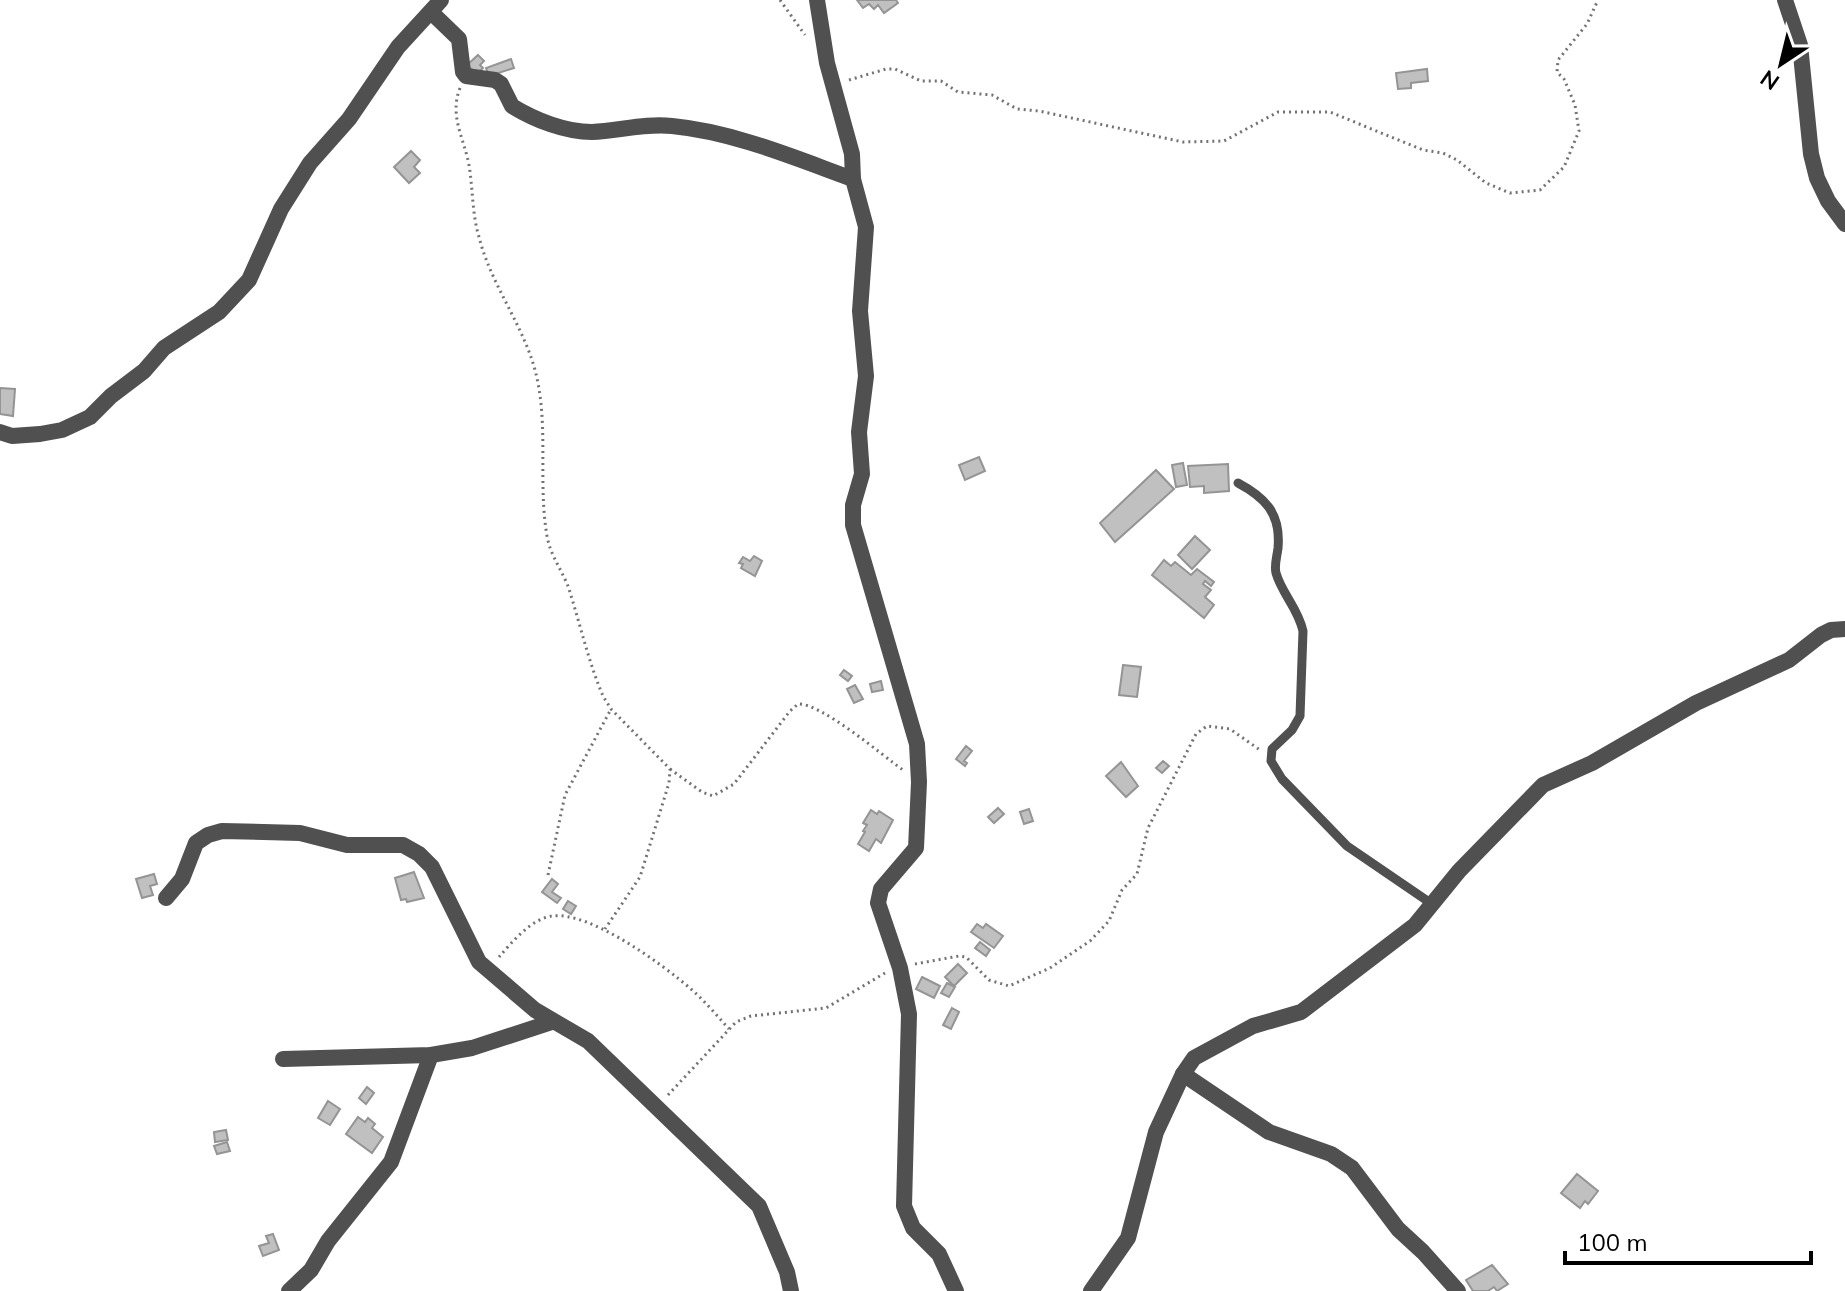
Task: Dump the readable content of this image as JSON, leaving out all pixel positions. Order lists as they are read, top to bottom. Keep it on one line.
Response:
{"scale_bar":"100 m","north":"bottom left"}
